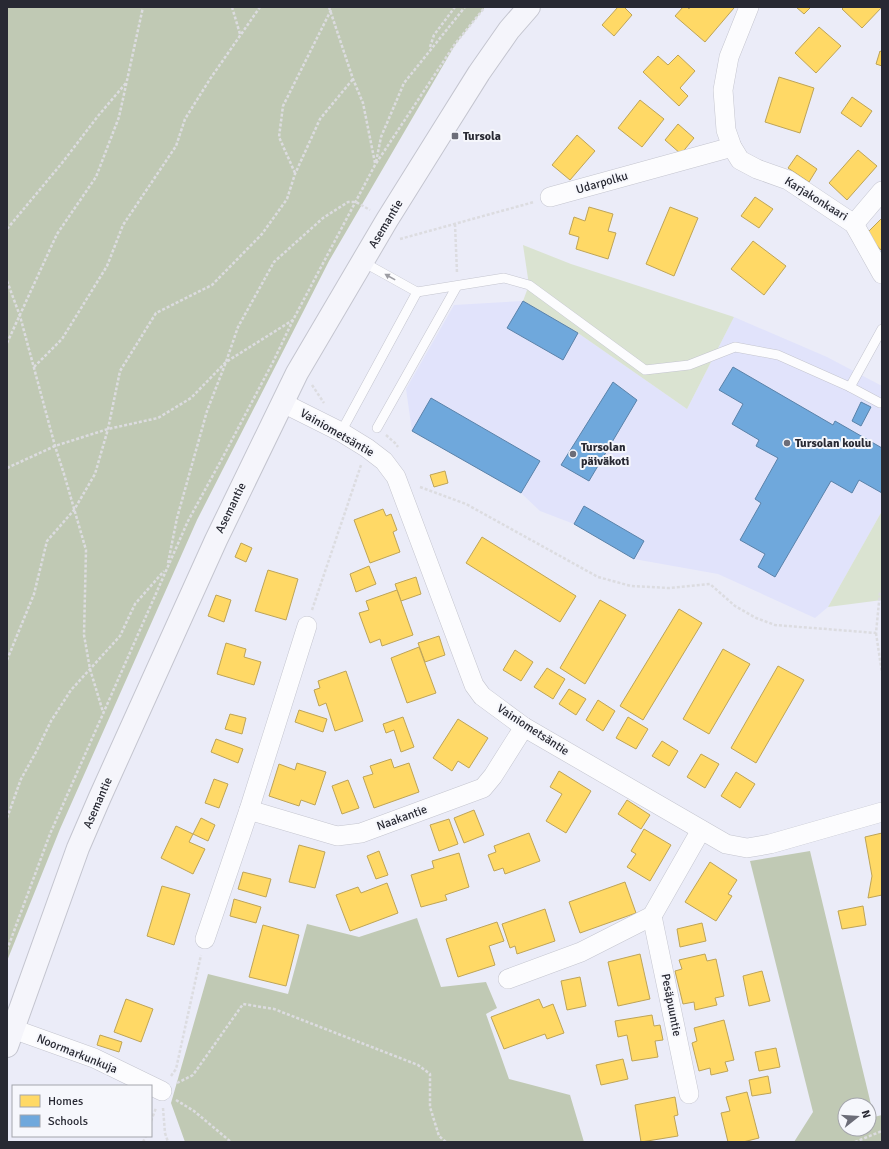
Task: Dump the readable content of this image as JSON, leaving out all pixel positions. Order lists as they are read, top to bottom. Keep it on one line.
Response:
{"streets":{"main road":["Asemantie"],"street":["Udarpolku","Karjakonkaari","Vainiometsäntie","Naakantie","Pesäpuuntie","Noormarkunkuja"]},"crossings":[["Udarpolku","Karjakonkaari"],["Asemantie","Vainiometsäntie"],["Asemantie","Noormarkunkuja"],["Vainiometsäntie","Naakantie"]],"places":{"transit":["Tursola"],"other":["Tursolan koulu","Tursolan päiväkoti"]},"legend":["Homes","Schools"],"north":"right"}
